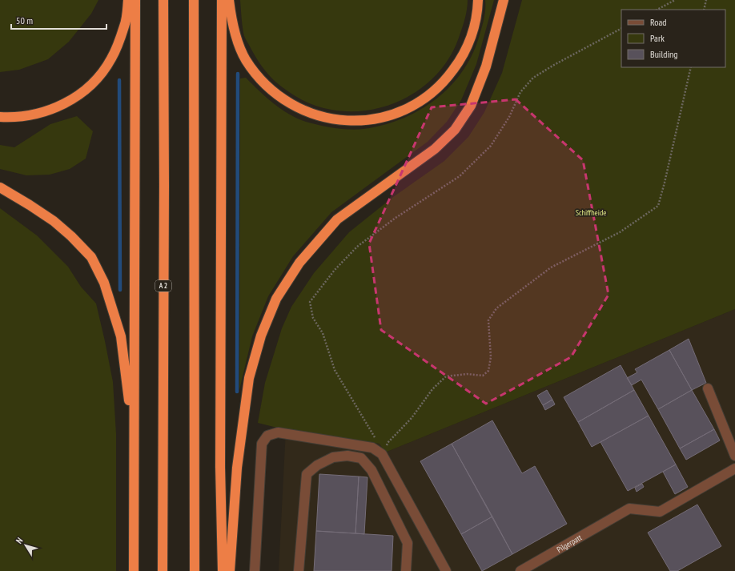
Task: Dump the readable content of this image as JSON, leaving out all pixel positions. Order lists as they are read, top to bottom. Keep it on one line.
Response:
{"streets":{"highway":["A 2"],"street":["Pilgerpatt"]},"parks":["Schiffheide"],"legend":["Road","Park","Building"],"scale_bar":"50 m","north":"top left"}
